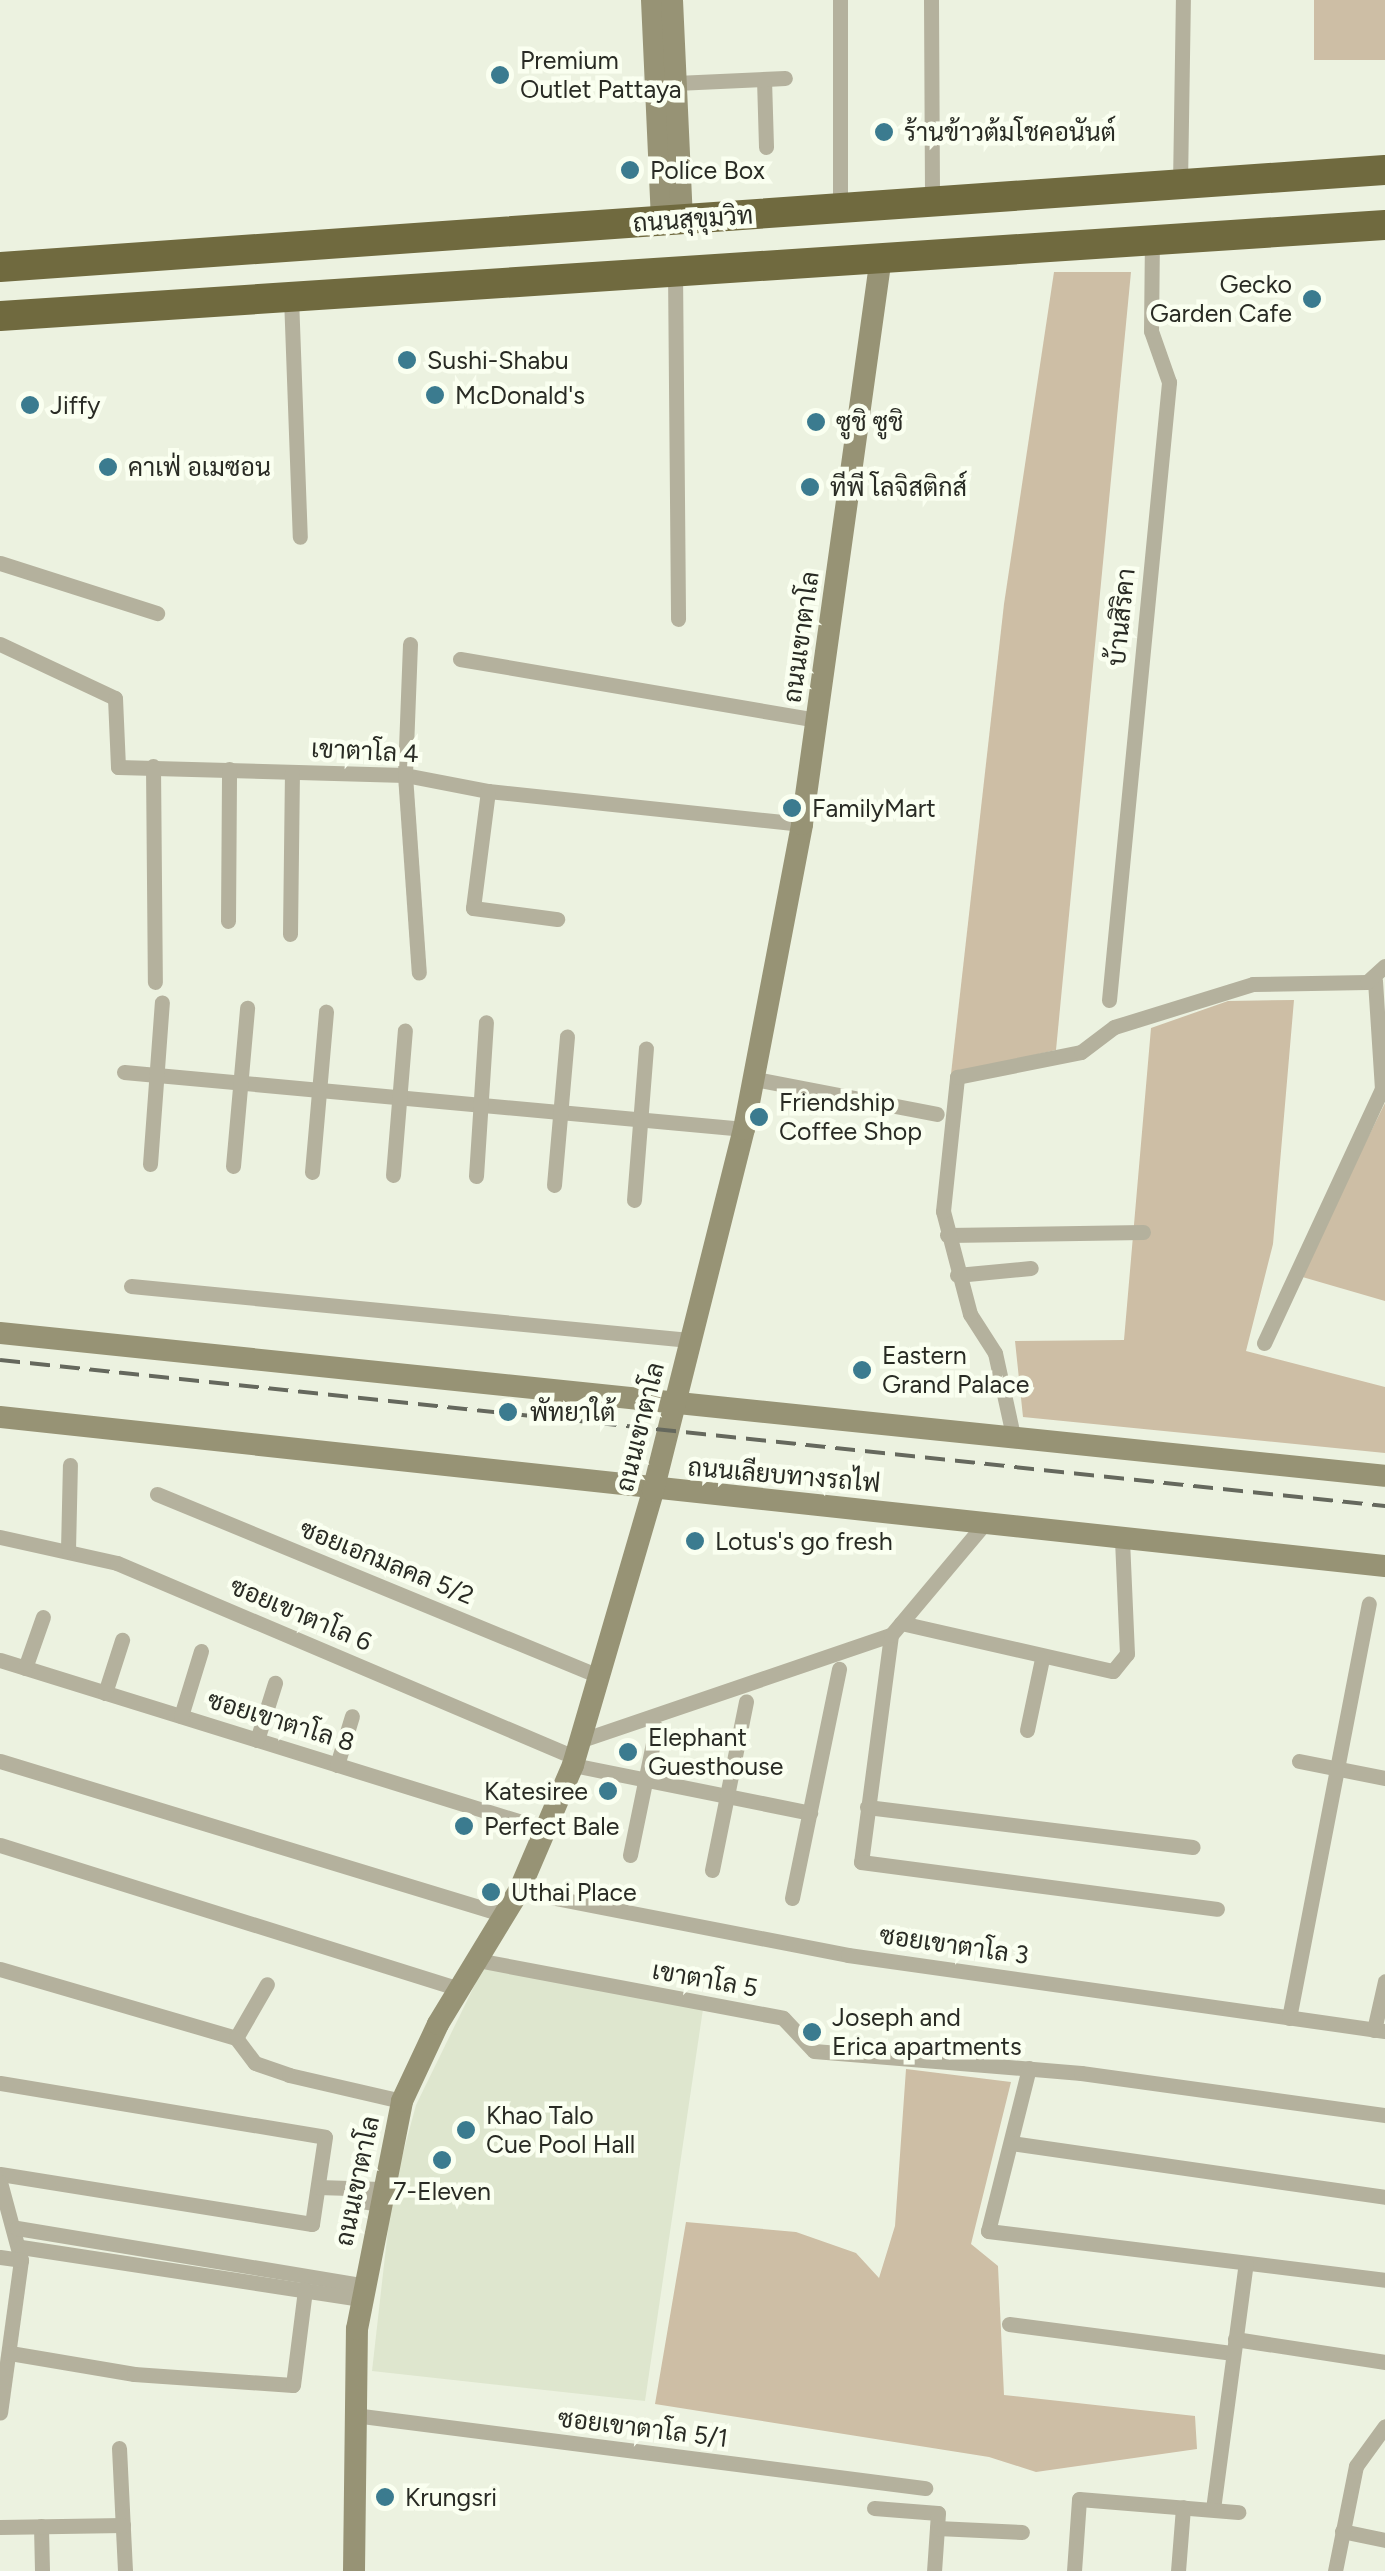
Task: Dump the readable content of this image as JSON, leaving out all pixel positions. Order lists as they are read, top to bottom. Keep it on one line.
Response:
{"streets":{"highway":["ถนนสุขุมวิท"],"street":["บ้านสิริคา","ถนนเขาตาโล","เขาตาโล 4","ถนนเลียบทางรถไฟ","ซอยเอกมลคล 5/2","ซอยเขาตาโล 6","ซอยเขาตาโล 8","ซอยเขาตาโล 3","เขาตาโล 5","ซอยเขาตาโล 5/1"]},"crossings":[["ถนนสุขุมวิท","บ้านสิริคา"],["ถนนสุขุมวิท","ถนนเขาตาโล"],["ถนนเขาตาโล","เขาตาโล 4"],["ถนนเขาตาโล","ถนนเลียบทางรถไฟ"],["ถนนเขาตาโล","ซอยเอกมลคล 5/2"],["ถนนเขาตาโล","ซอยเขาตาโล 6"],["ถนนเขาตาโล","ซอยเขาตาโล 8"],["ถนนเขาตาโล","ซอยเขาตาโล 3"],["ถนนเขาตาโล","เขาตาโล 5"],["ถนนเขาตาโล","ซอยเขาตาโล 5/1"]],"places":["Premium Outlet Pattaya","ร้านข้าวต้มโชคอนันต์","Police Box","Gecko Garden Cafe","Sushi-Shabu","McDonald's","Jiffy","ซูชิ ซูชิ","คาเฟ่ อเมซอน","ทีพี โลจิสติกส์","FamilyMart","Friendship Coffee Shop","Eastern Grand Palace","พัทยาใต้","Lotus's go fresh","Elephant Guesthouse","Katesiree","Perfect Bale","Uthai Place","Joseph and Erica apartments","Khao Talo Cue Pool Hall","7-Eleven","Krungsri"]}
